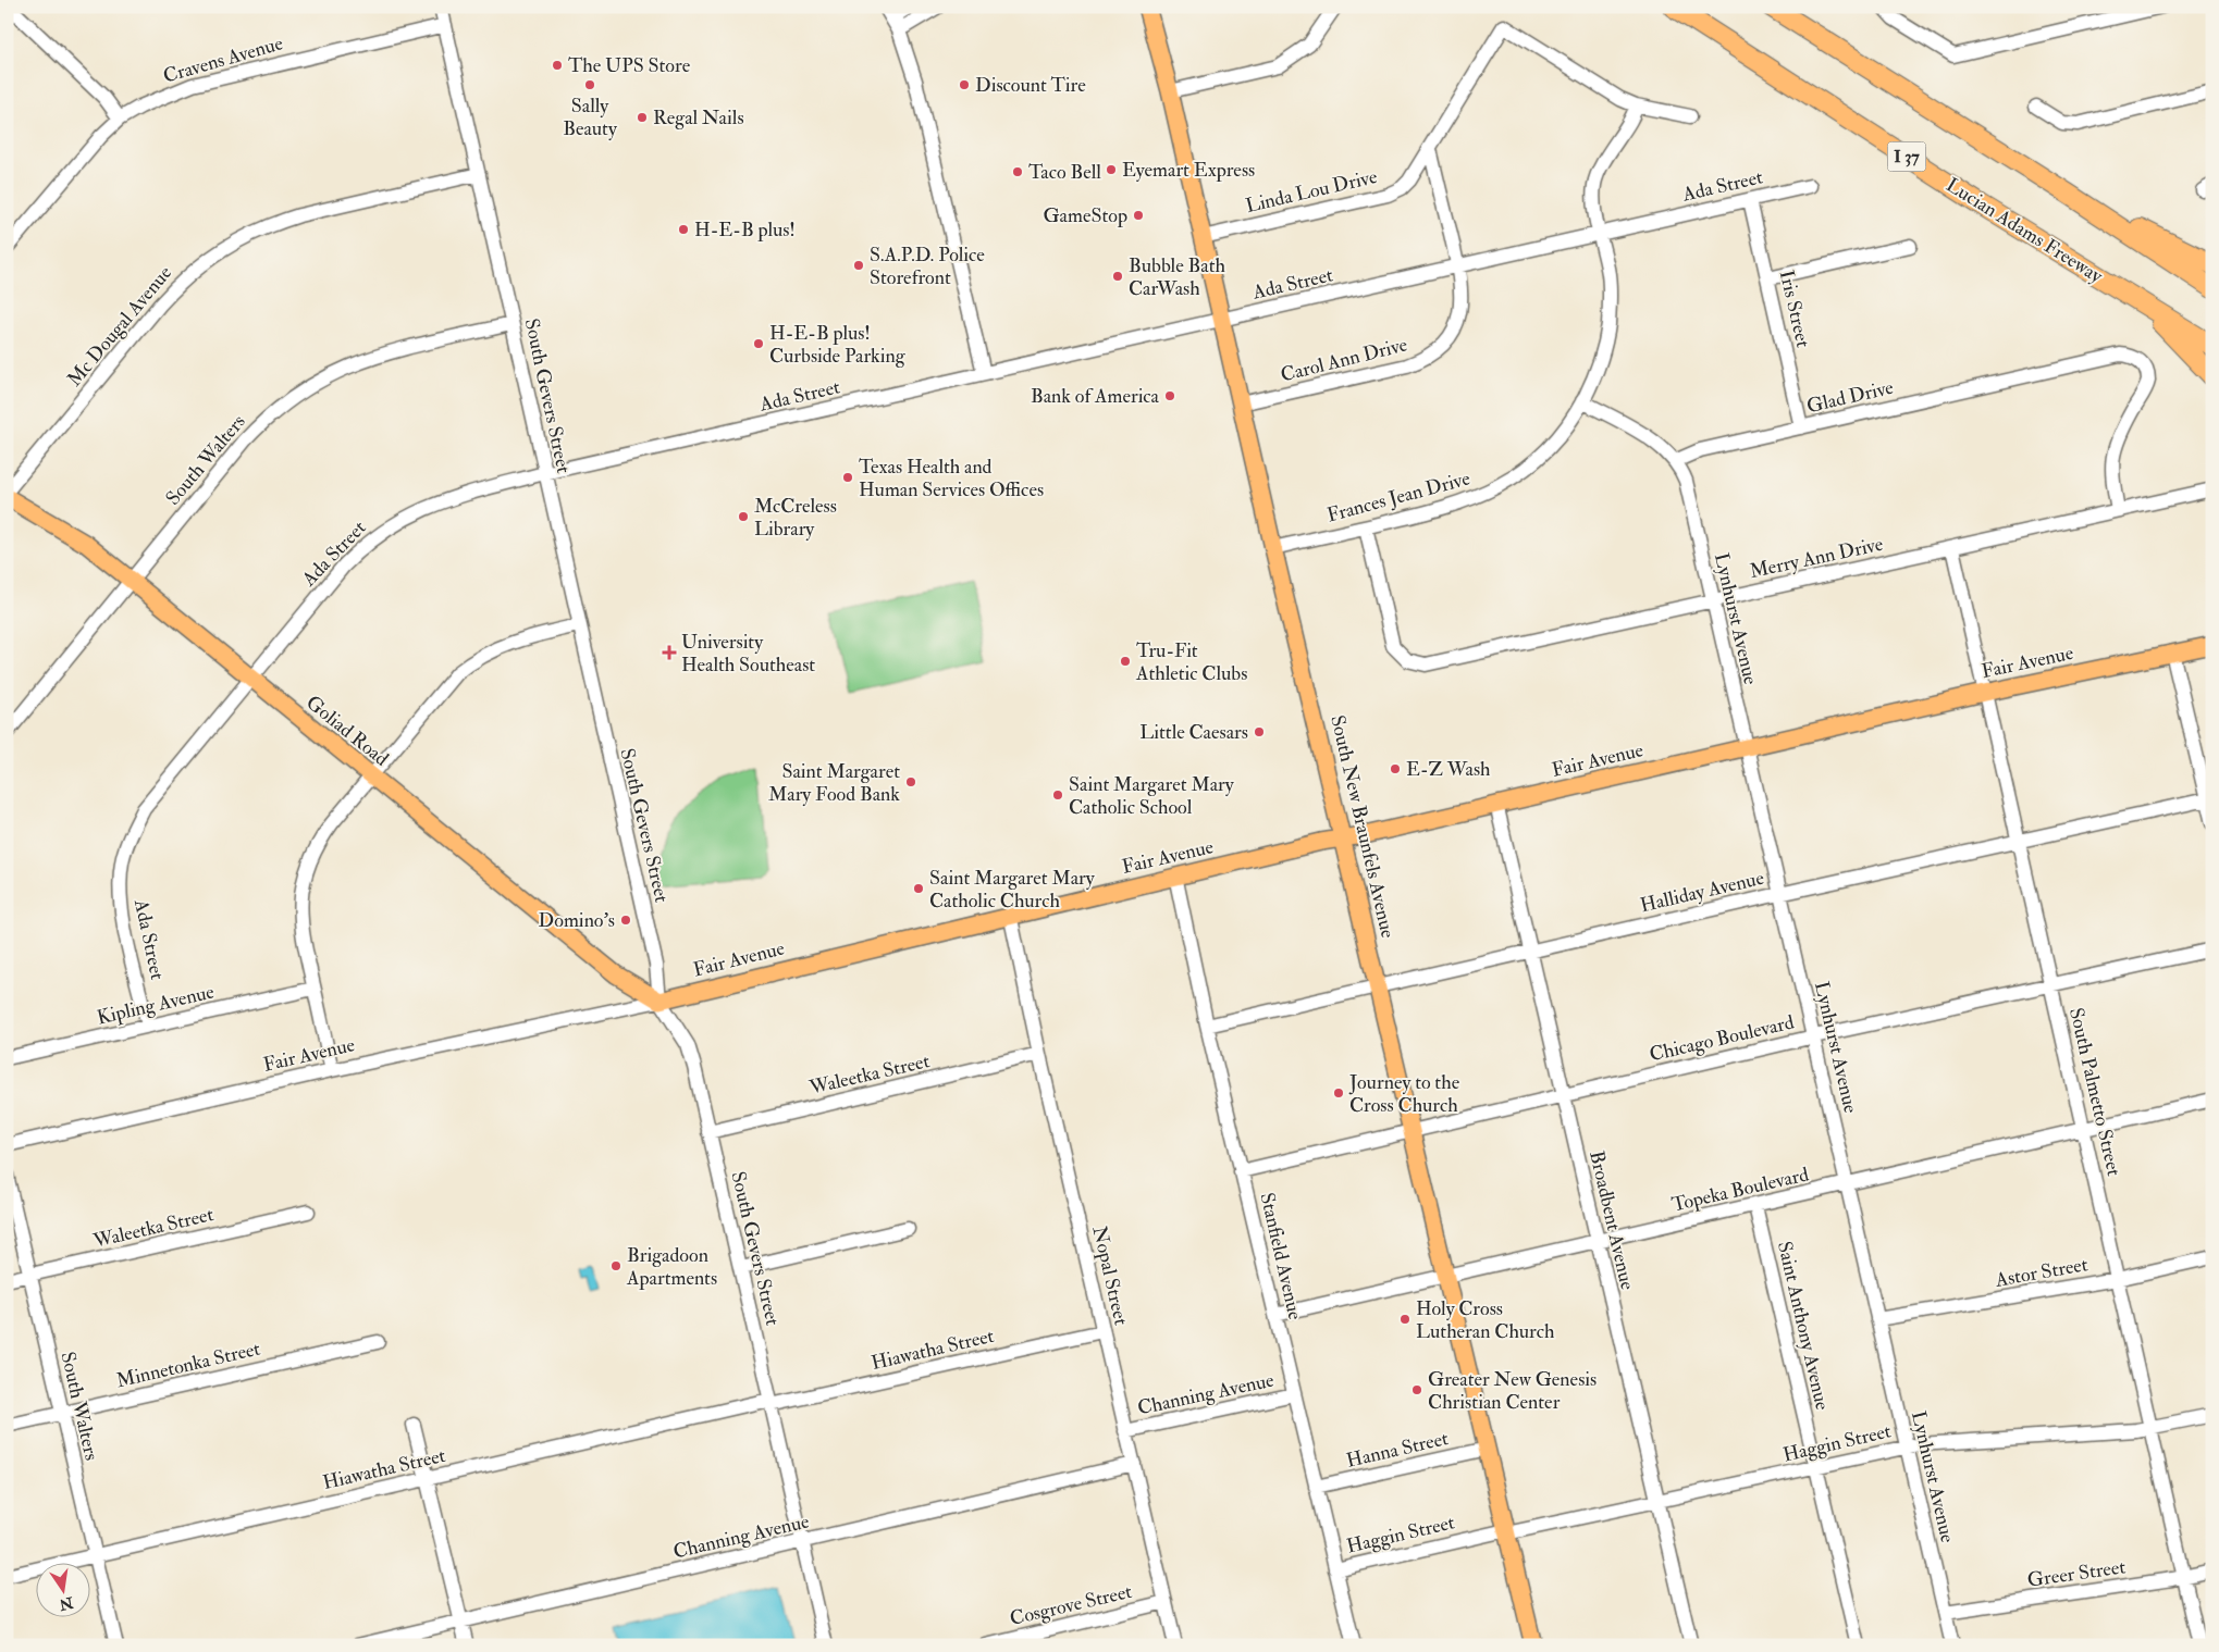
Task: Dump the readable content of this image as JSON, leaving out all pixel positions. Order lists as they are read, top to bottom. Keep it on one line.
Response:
{"streets":{"highway":["I 37","Lucian Adams Freeway"],"main road":["Fair Avenue","Goliad Road","South New Braunfels Avenue"],"street":["Cravens Avenue","Ada Street","Linda Lou Drive","Iris Street","Mc Dougal Avenue","Carol Ann Drive","South Gevers Street","Glad Drive","South Walters","Frances Jean Drive","Merry Ann Drive","Lynhurst Avenue","Halliday Avenue","Kipling Avenue","Chicago Boulevard","Waleetka Street","South Palmetto Street","Topeka Boulevard","Broadbent Avenue","Stanfield Avenue","Astor Street","Nopal Street","Saint Anthony Avenue","Hiawatha Street","Minnetonka Street","Channing Avenue","Haggin Street","Hanna Street","Greer Street","Cosgrove Street"]},"crossings":[["Cravens Avenue","South Gevers Street"],["Ada Street","Iris Street"],["Ada Street","Carol Ann Drive"],["Ada Street","South Gevers Street"],["Ada Street","Frances Jean Drive"],["Ada Street","Goliad Road"],["Ada Street","South New Braunfels Avenue"],["Ada Street","Kipling Avenue"],["Linda Lou Drive","Carol Ann Drive"],["Linda Lou Drive","Frances Jean Drive"],["Linda Lou Drive","South New Braunfels Avenue"],["Iris Street","Glad Drive"],["Mc Dougal Avenue","South Gevers Street"],["Carol Ann Drive","South New Braunfels Avenue"],["South Gevers Street","South Walters"],["South Gevers Street","Fair Avenue"],["South Gevers Street","Goliad Road"],["South Gevers Street","Waleetka Street"],["South Gevers Street","Hiawatha Street"],["South Gevers Street","Channing Avenue"],["Glad Drive","Merry Ann Drive"],["Glad Drive","Lynhurst Avenue"],["South Walters","Goliad Road"],["South Walters","Waleetka Street"],["South Walters","Hiawatha Street"],["South Walters","Minnetonka Street"],["Frances Jean Drive","Merry Ann Drive"],["Frances Jean Drive","South New Braunfels Avenue"],["Merry Ann Drive","Lynhurst Avenue"],["Merry Ann Drive","South Palmetto Street"],["Lynhurst Avenue","Fair Avenue"],["Lynhurst Avenue","Halliday Avenue"],["Lynhurst Avenue","Chicago Boulevard"],["Lynhurst Avenue","Topeka Boulevard"],["Lynhurst Avenue","Astor Street"],["Lynhurst Avenue","Haggin Street"],["Lynhurst Avenue","Greer Street"],["Fair Avenue","Goliad Road"],["Fair Avenue","South New Braunfels Avenue"],["Fair Avenue","South Palmetto Street"],["Fair Avenue","Broadbent Avenue"],["Fair Avenue","Stanfield Avenue"],["Fair Avenue","Nopal Street"],["South New Braunfels Avenue","Halliday Avenue"],["South New Braunfels Avenue","Chicago Boulevard"],["South New Braunfels Avenue","Topeka Boulevard"],["South New Braunfels Avenue","Haggin Street"],["South New Braunfels Avenue","Hanna Street"],["Halliday Avenue","South Palmetto Street"],["Halliday Avenue","Broadbent Avenue"],["Halliday Avenue","Stanfield Avenue"],["Chicago Boulevard","South Palmetto Street"],["Chicago Boulevard","Broadbent Avenue"],["Chicago Boulevard","Stanfield Avenue"],["Waleetka Street","Nopal Street"],["South Palmetto Street","Topeka Boulevard"],["South Palmetto Street","Astor Street"],["South Palmetto Street","Haggin Street"],["South Palmetto Street","Greer Street"],["Topeka Boulevard","Broadbent Avenue"],["Topeka Boulevard","Stanfield Avenue"],["Topeka Boulevard","Saint Anthony Avenue"],["Broadbent Avenue","Haggin Street"],["Stanfield Avenue","Channing Avenue"],["Stanfield Avenue","Haggin Street"],["Stanfield Avenue","Hanna Street"],["Nopal Street","Hiawatha Street"],["Nopal Street","Channing Avenue"],["Nopal Street","Cosgrove Street"],["Saint Anthony Avenue","Haggin Street"]],"places":{"other":["The UPS Store","Sally Beauty","Discount Tire","Regal Nails","Eyemart Express","Taco Bell","GameStop","H-E-B plus!","S.A.P.D. Police Storefront","Bubble Bath CarWash","H-E-B plus! Curbside Parking","Bank of America","Texas Health and Human Services Offices","McCreless Library","Tru-Fit Athletic Clubs","Little Caesars","E-Z Wash","Saint Margaret Mary Food Bank","Saint Margaret Mary Catholic School","Saint Margaret Mary Catholic Church","Domino's","Journey to the Cross Church","Brigadoon Apartments","Holy Cross Lutheran Church","Greater New Genesis Christian Center"],"health":["University Health Southeast"]},"north":"bottom"}
